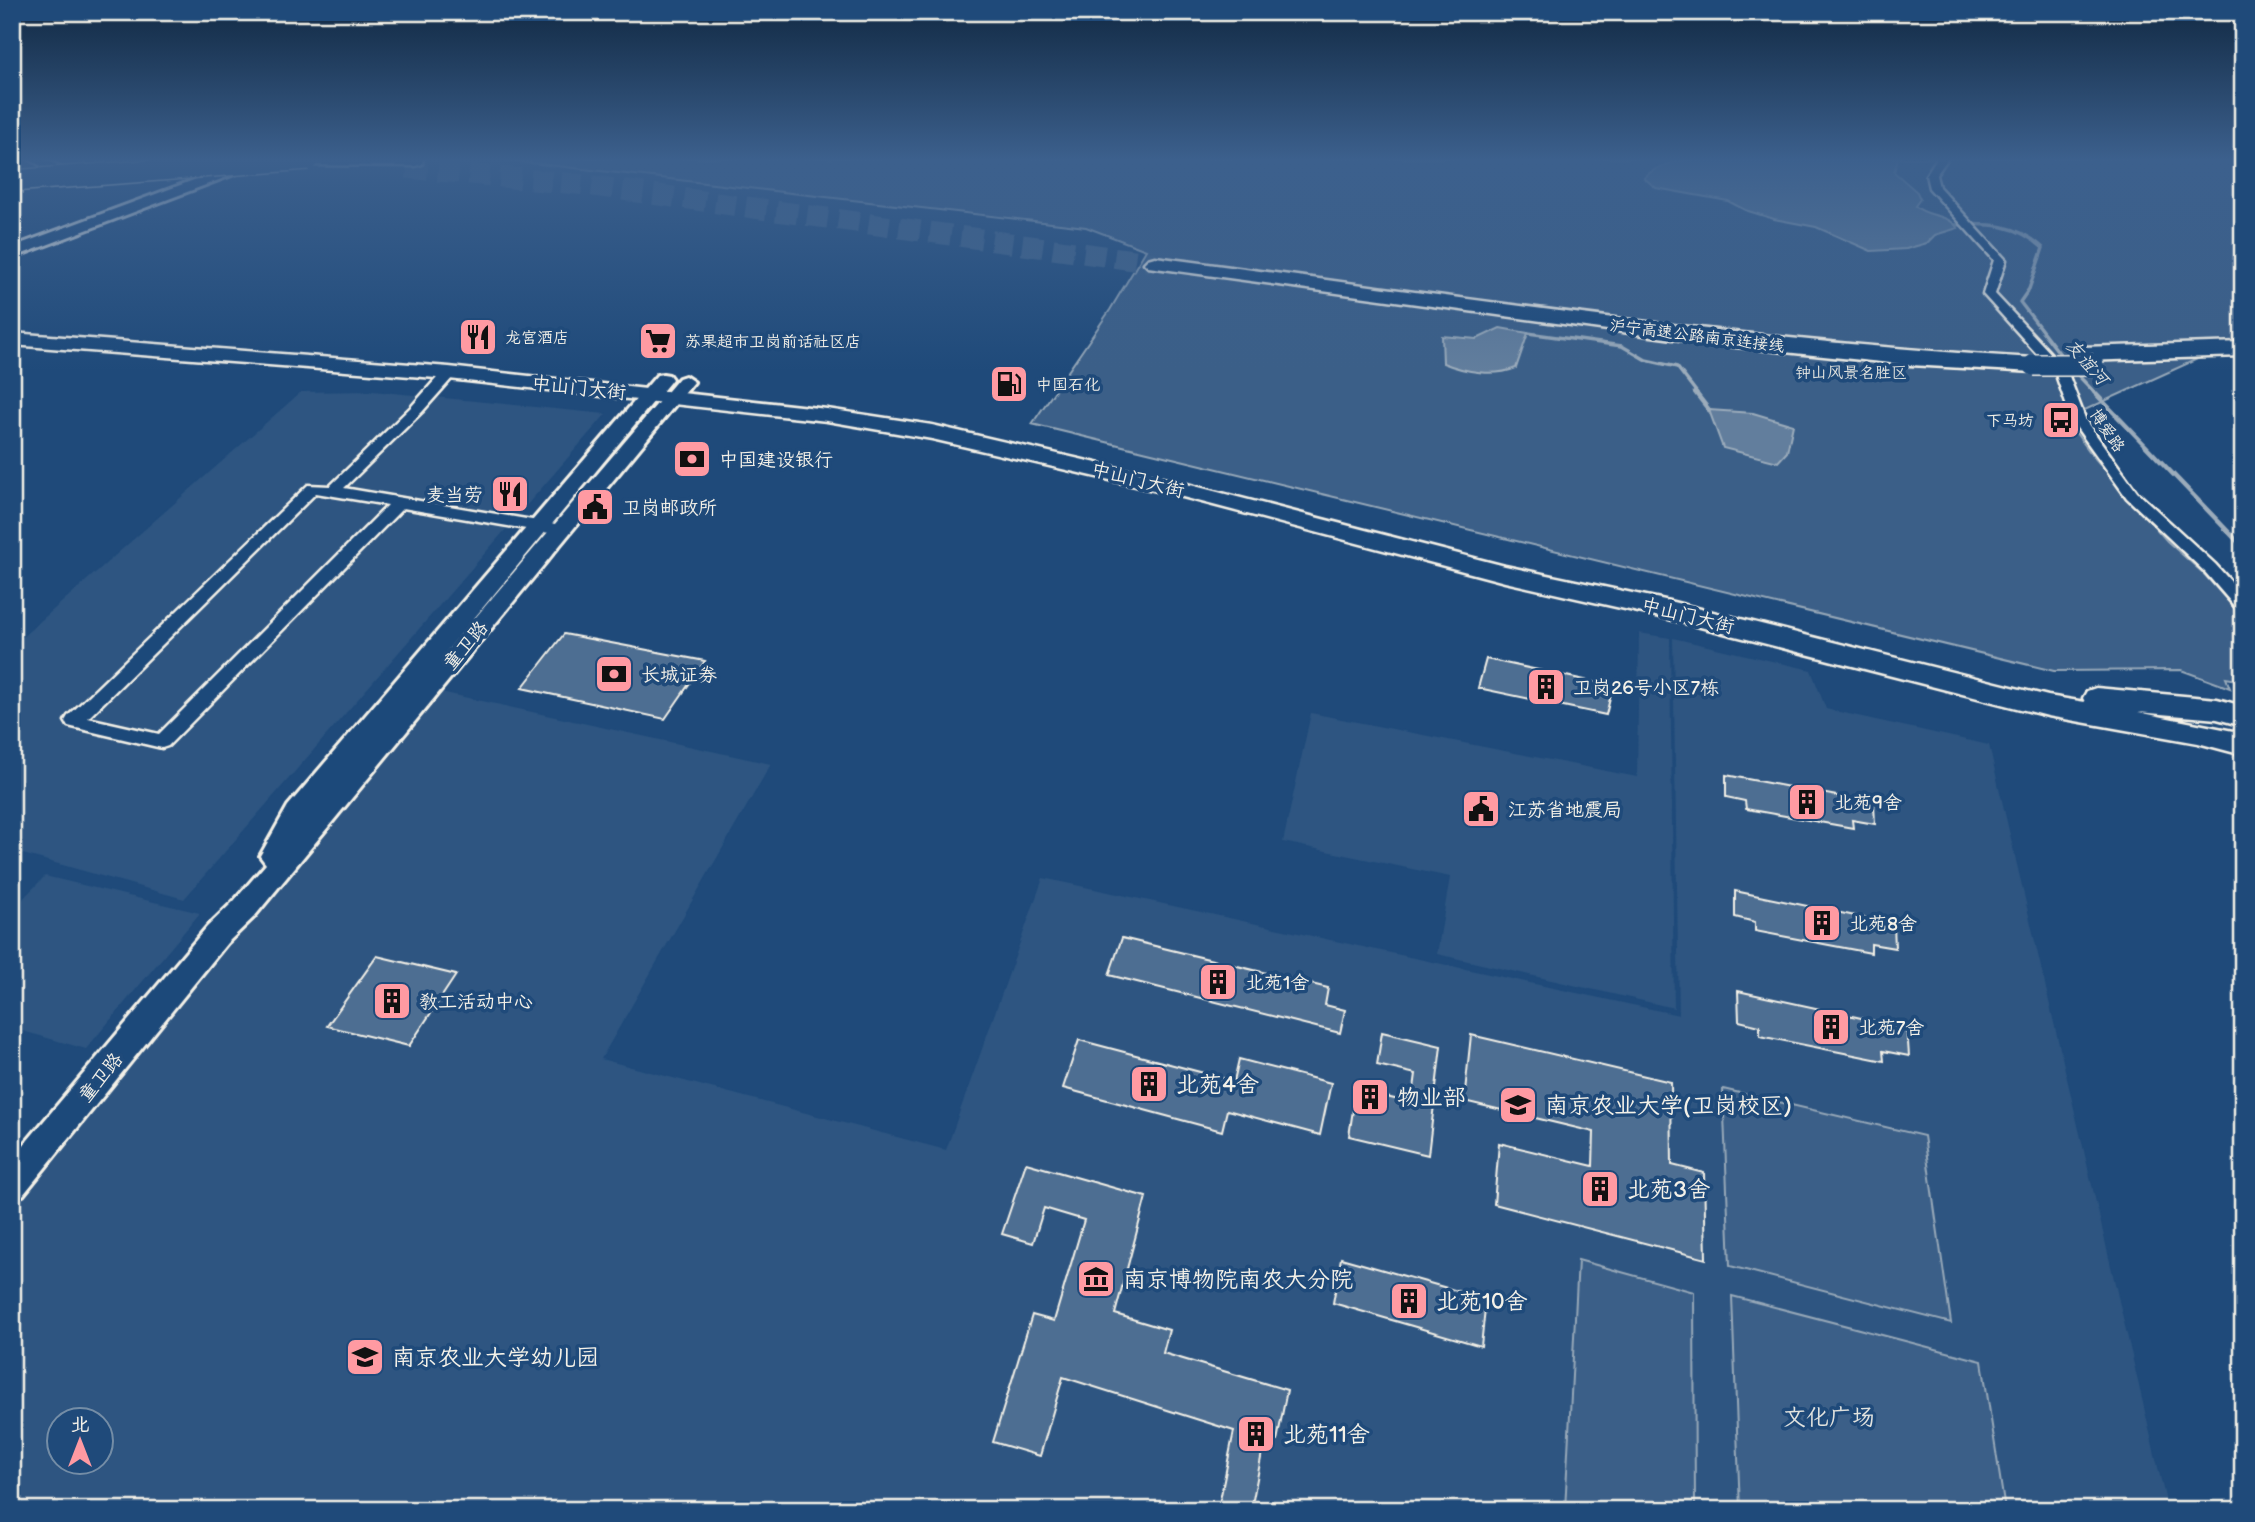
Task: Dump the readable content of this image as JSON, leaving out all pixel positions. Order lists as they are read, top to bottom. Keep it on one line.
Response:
{"streets":{"highway":["沪宁高速公路南京连接线"],"main road":["中山门大街"],"street":["博爱路","童卫路"]},"crossings":[["中山门大街","童卫路"]],"water":["友谊河"],"parks":["钟山风景名胜区","文化广场"],"places":{"restaurant":["龙宫酒店","麦当劳"],"supermarket":["苏果超市卫岗前话社区店"],"fuel station":["中国石化"],"bus stop":["下马坊"],"bank":["中国建设银行","长城证券"],"public building":["卫岗邮政所","江苏省地震局"],"building":["卫岗26号小区7栋","北苑9舍","北苑8舍","北苑1舍","教工活动中心","北苑7舍","北苑4舍","物业部","北苑3舍","北苑10舍","北苑11舍"],"school or university":["南京农业大学(卫岗校区)","南京农业大学幼儿园"],"museum":["南京博物院南农大分院"]},"north":"top"}
